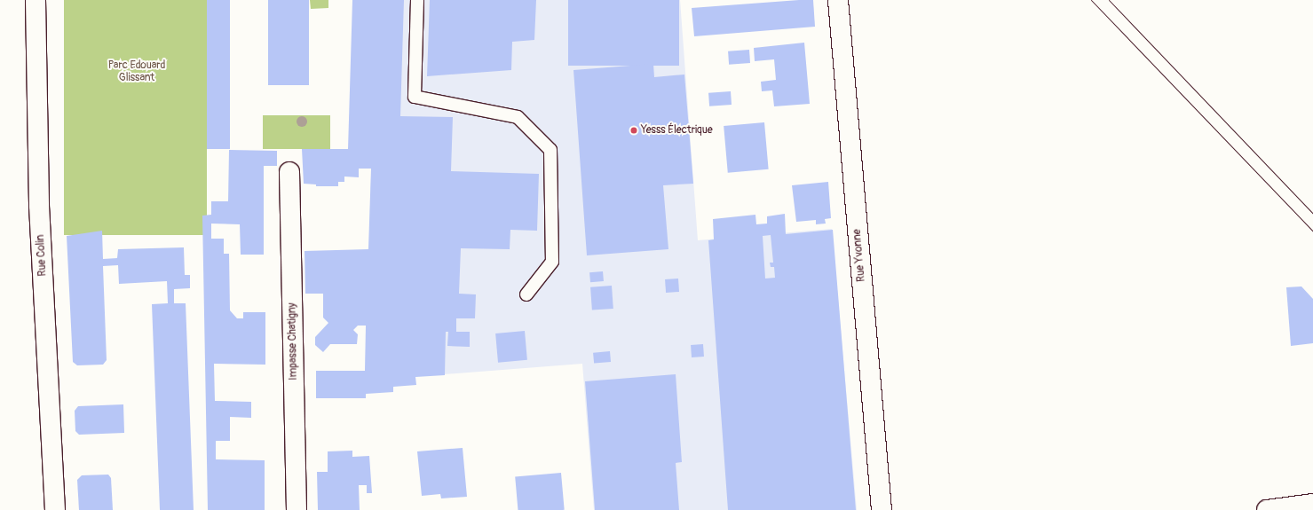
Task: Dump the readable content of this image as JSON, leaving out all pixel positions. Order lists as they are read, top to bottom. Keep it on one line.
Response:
{"streets":{"street":["Rue Colin","Rue Yvonne","Impasse Chatigny"]},"parks":["Parc Edouard Glissant"],"places":["Yesss Électrique"]}
